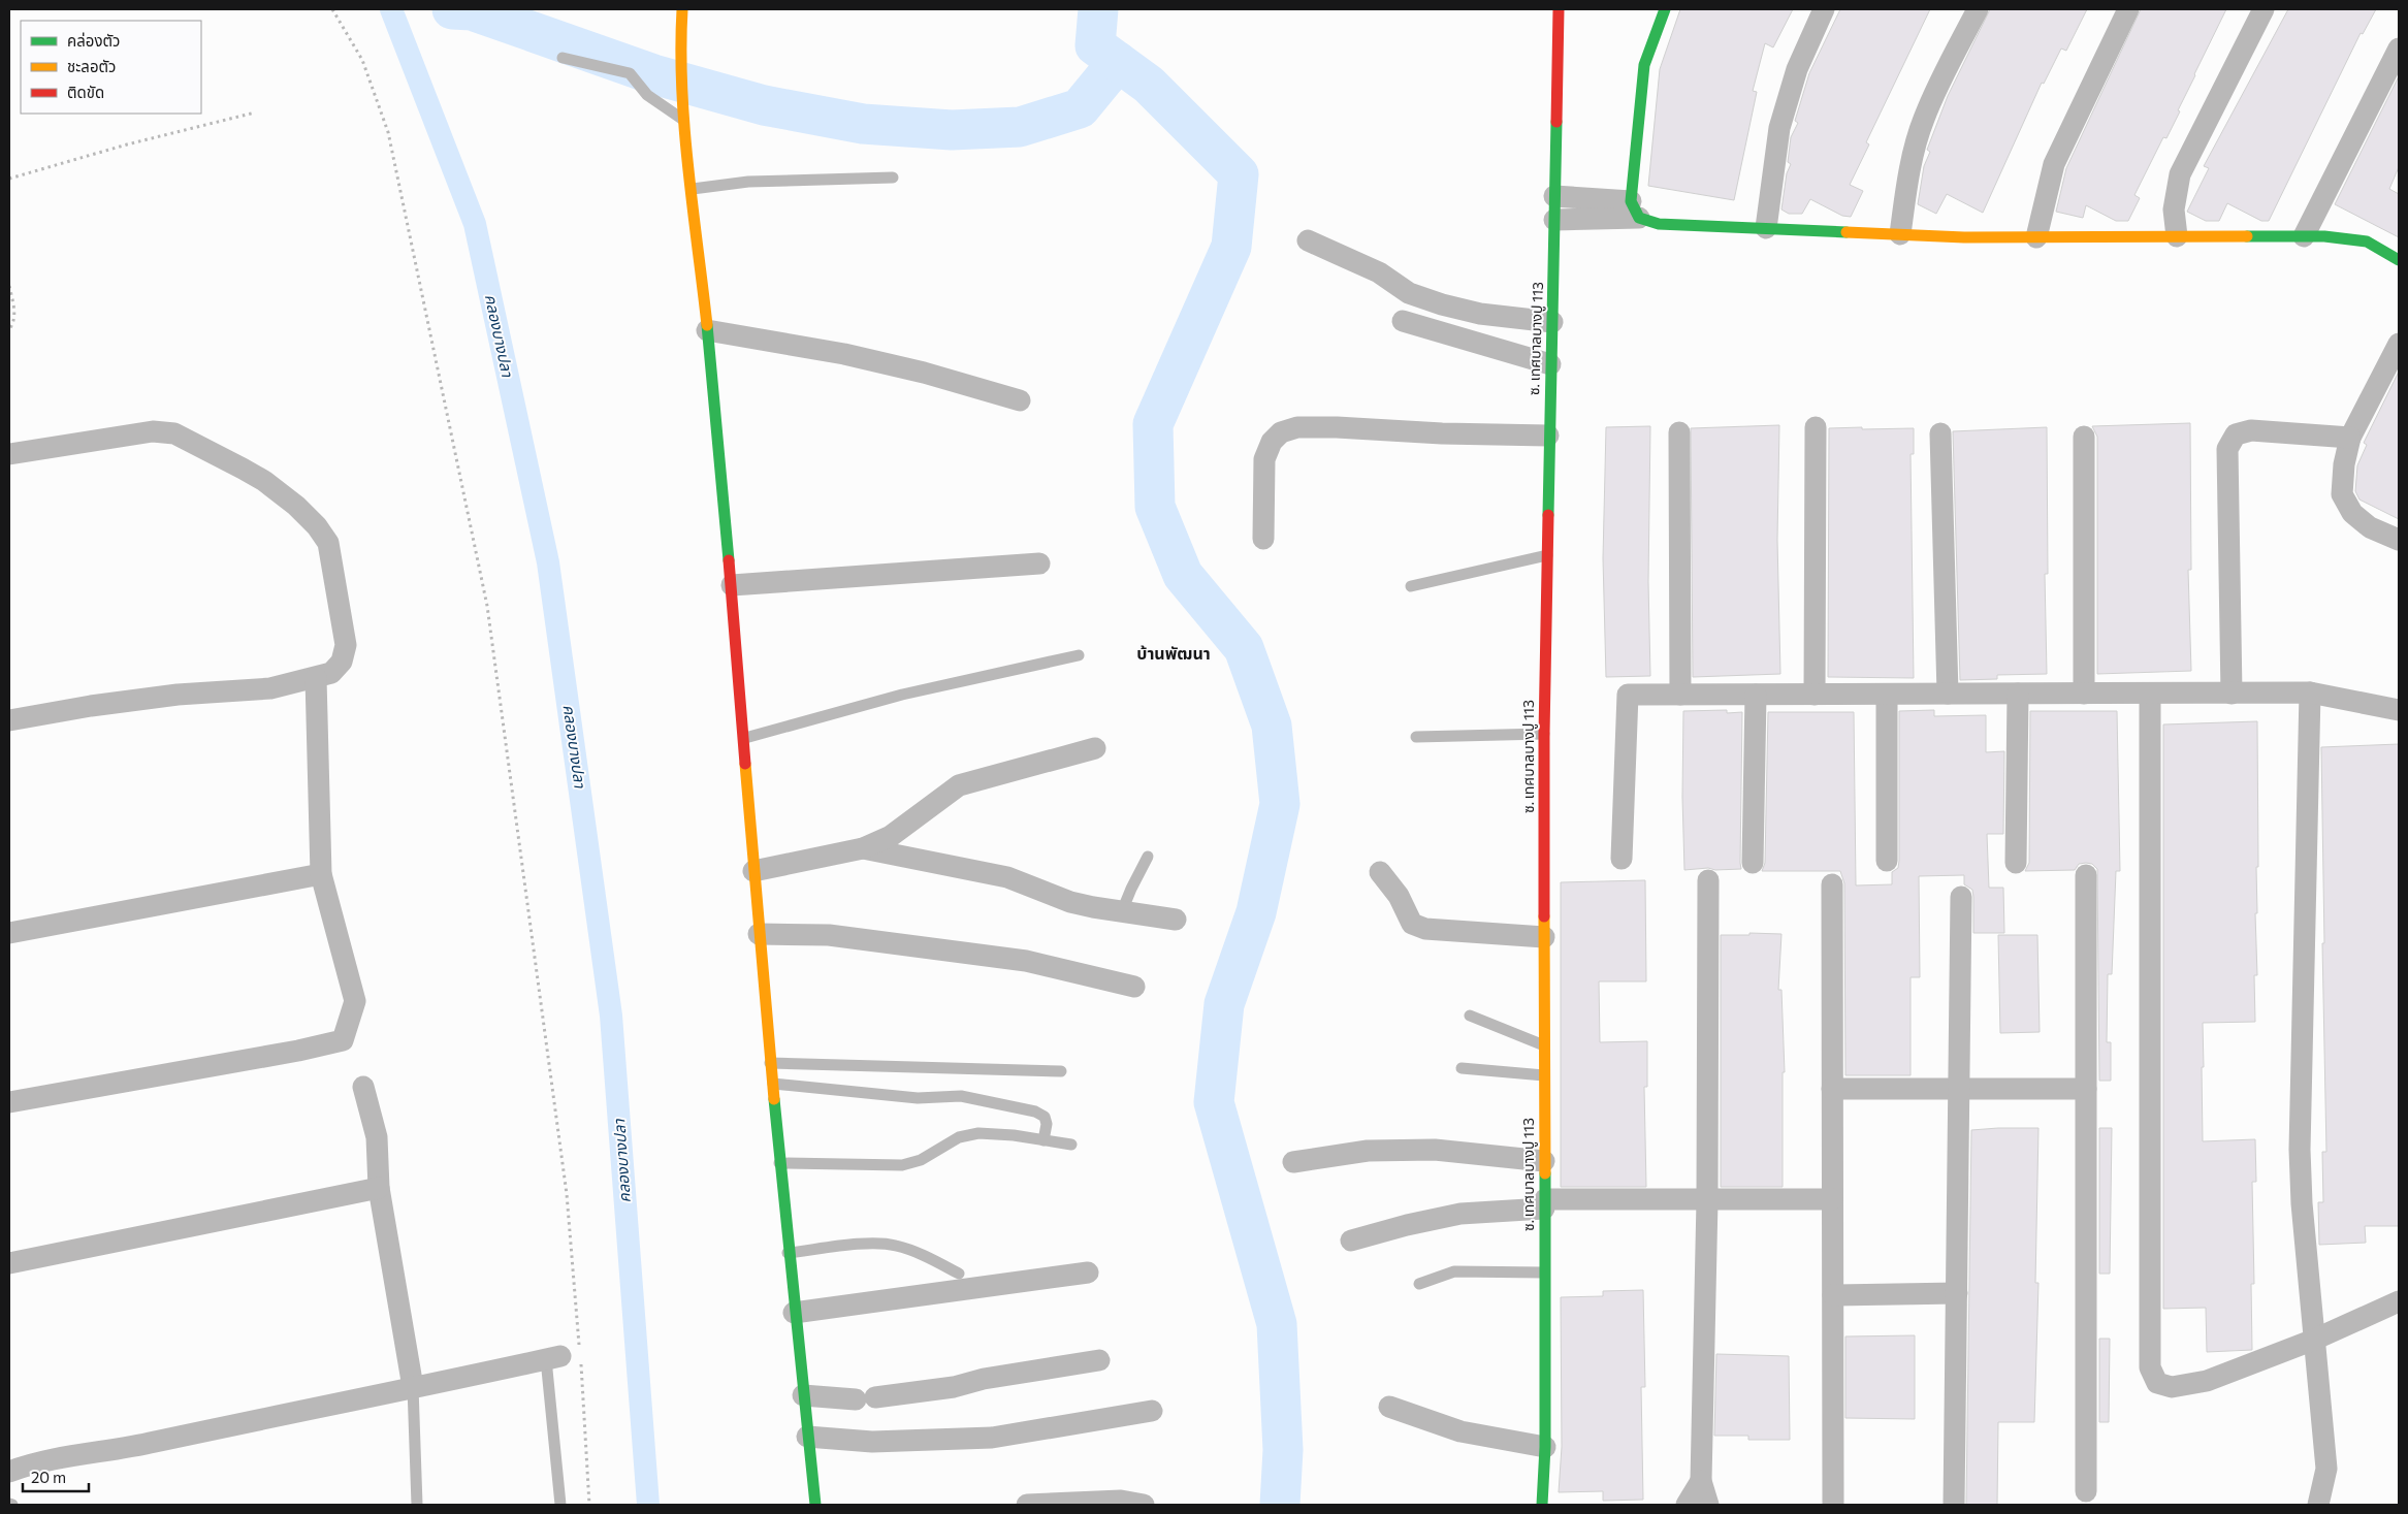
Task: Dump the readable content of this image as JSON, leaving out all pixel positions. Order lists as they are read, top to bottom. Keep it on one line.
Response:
{"streets":{"street":["ซ. เทศบาลบางปู 113"]},"districts":["บ้านพัฒนา"],"water":["คลองบางปลา"],"legend":["คล่องตัว","ชะลอตัว","ติดขัด"],"scale_bar":"20 m"}
